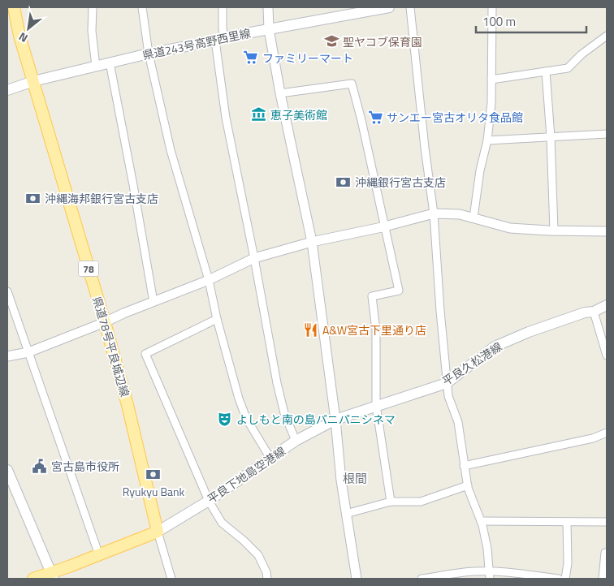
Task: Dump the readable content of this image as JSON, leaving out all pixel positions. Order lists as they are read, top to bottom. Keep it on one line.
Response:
{"streets":{"main road":["県道243号高野西里線","78","県道78号平良城辺線","平良久松港線","平良下地島空港線"]},"crossings":[["県道243号高野西里線","県道78号平良城辺線"],["県道78号平良城辺線","平良下地島空港線"],["平良久松港線","平良下地島空港線"]],"districts":["根間"],"places":{"school or university":["聖ヤコブ保育園"],"supermarket":["ファミリーマート","サンエー宮古オリタ食品館"],"museum":["恵子美術館"],"bank":["沖縄銀行宮古支店","沖縄海邦銀行宮古支店","Ryukyu Bank"],"restaurant":["A&W宮古下里通り店"],"theatre":["よしもと南の島パニパニシネマ"],"public building":["宮古島市役所"]},"scale_bar":"100 m","north":"bottom left"}
